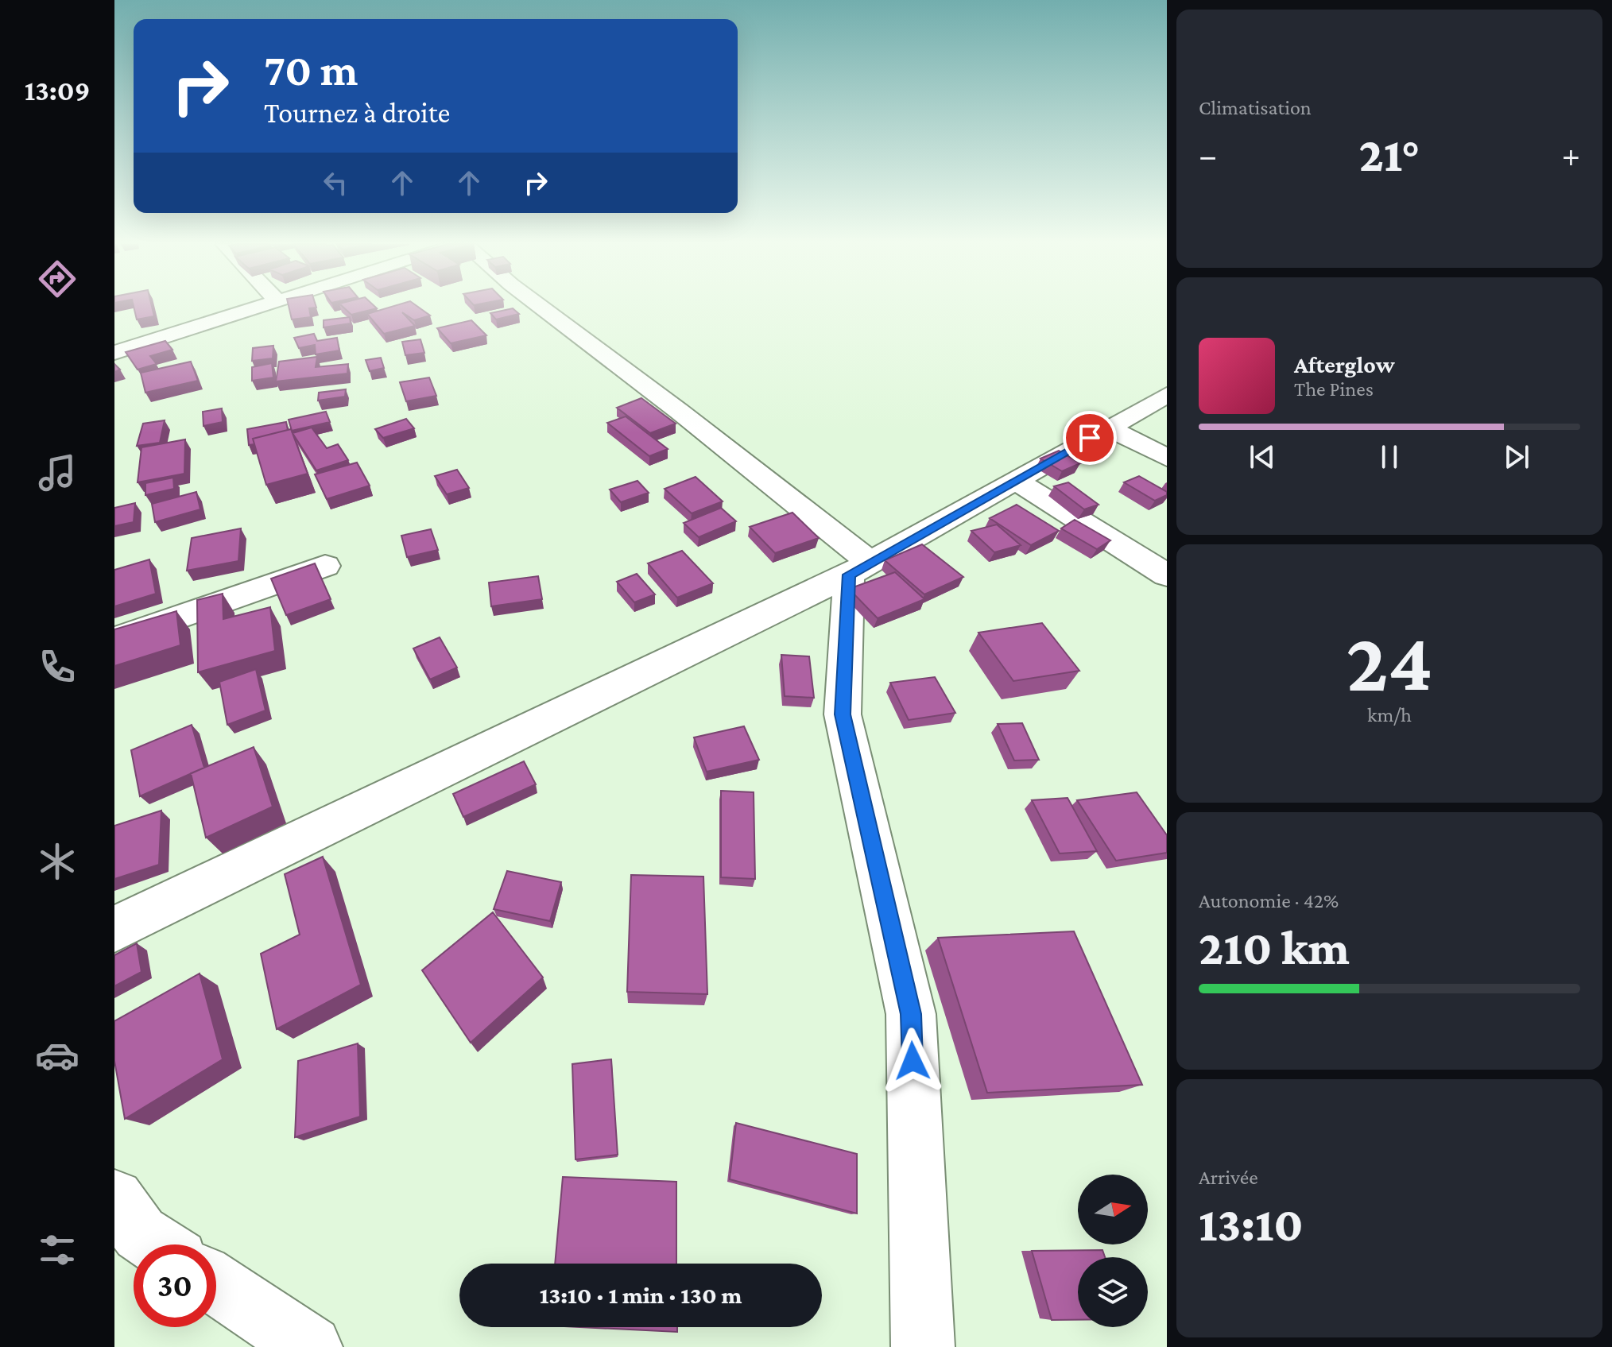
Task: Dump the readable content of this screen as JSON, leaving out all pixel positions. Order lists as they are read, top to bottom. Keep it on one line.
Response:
{"north":"right","page":{"tabs":"13:09","tile":["Climatisation",["24","km/h"],["Autonomie · 42%","210 km"],["Arrivée","13:10"]],"turn":["70 m","Tournez à droite"],"heat":["−","21°","+"],"song":["Afterglow","The Pines"],"limit":"30","trip":"13:10 · 1 min · 130 m"}}
